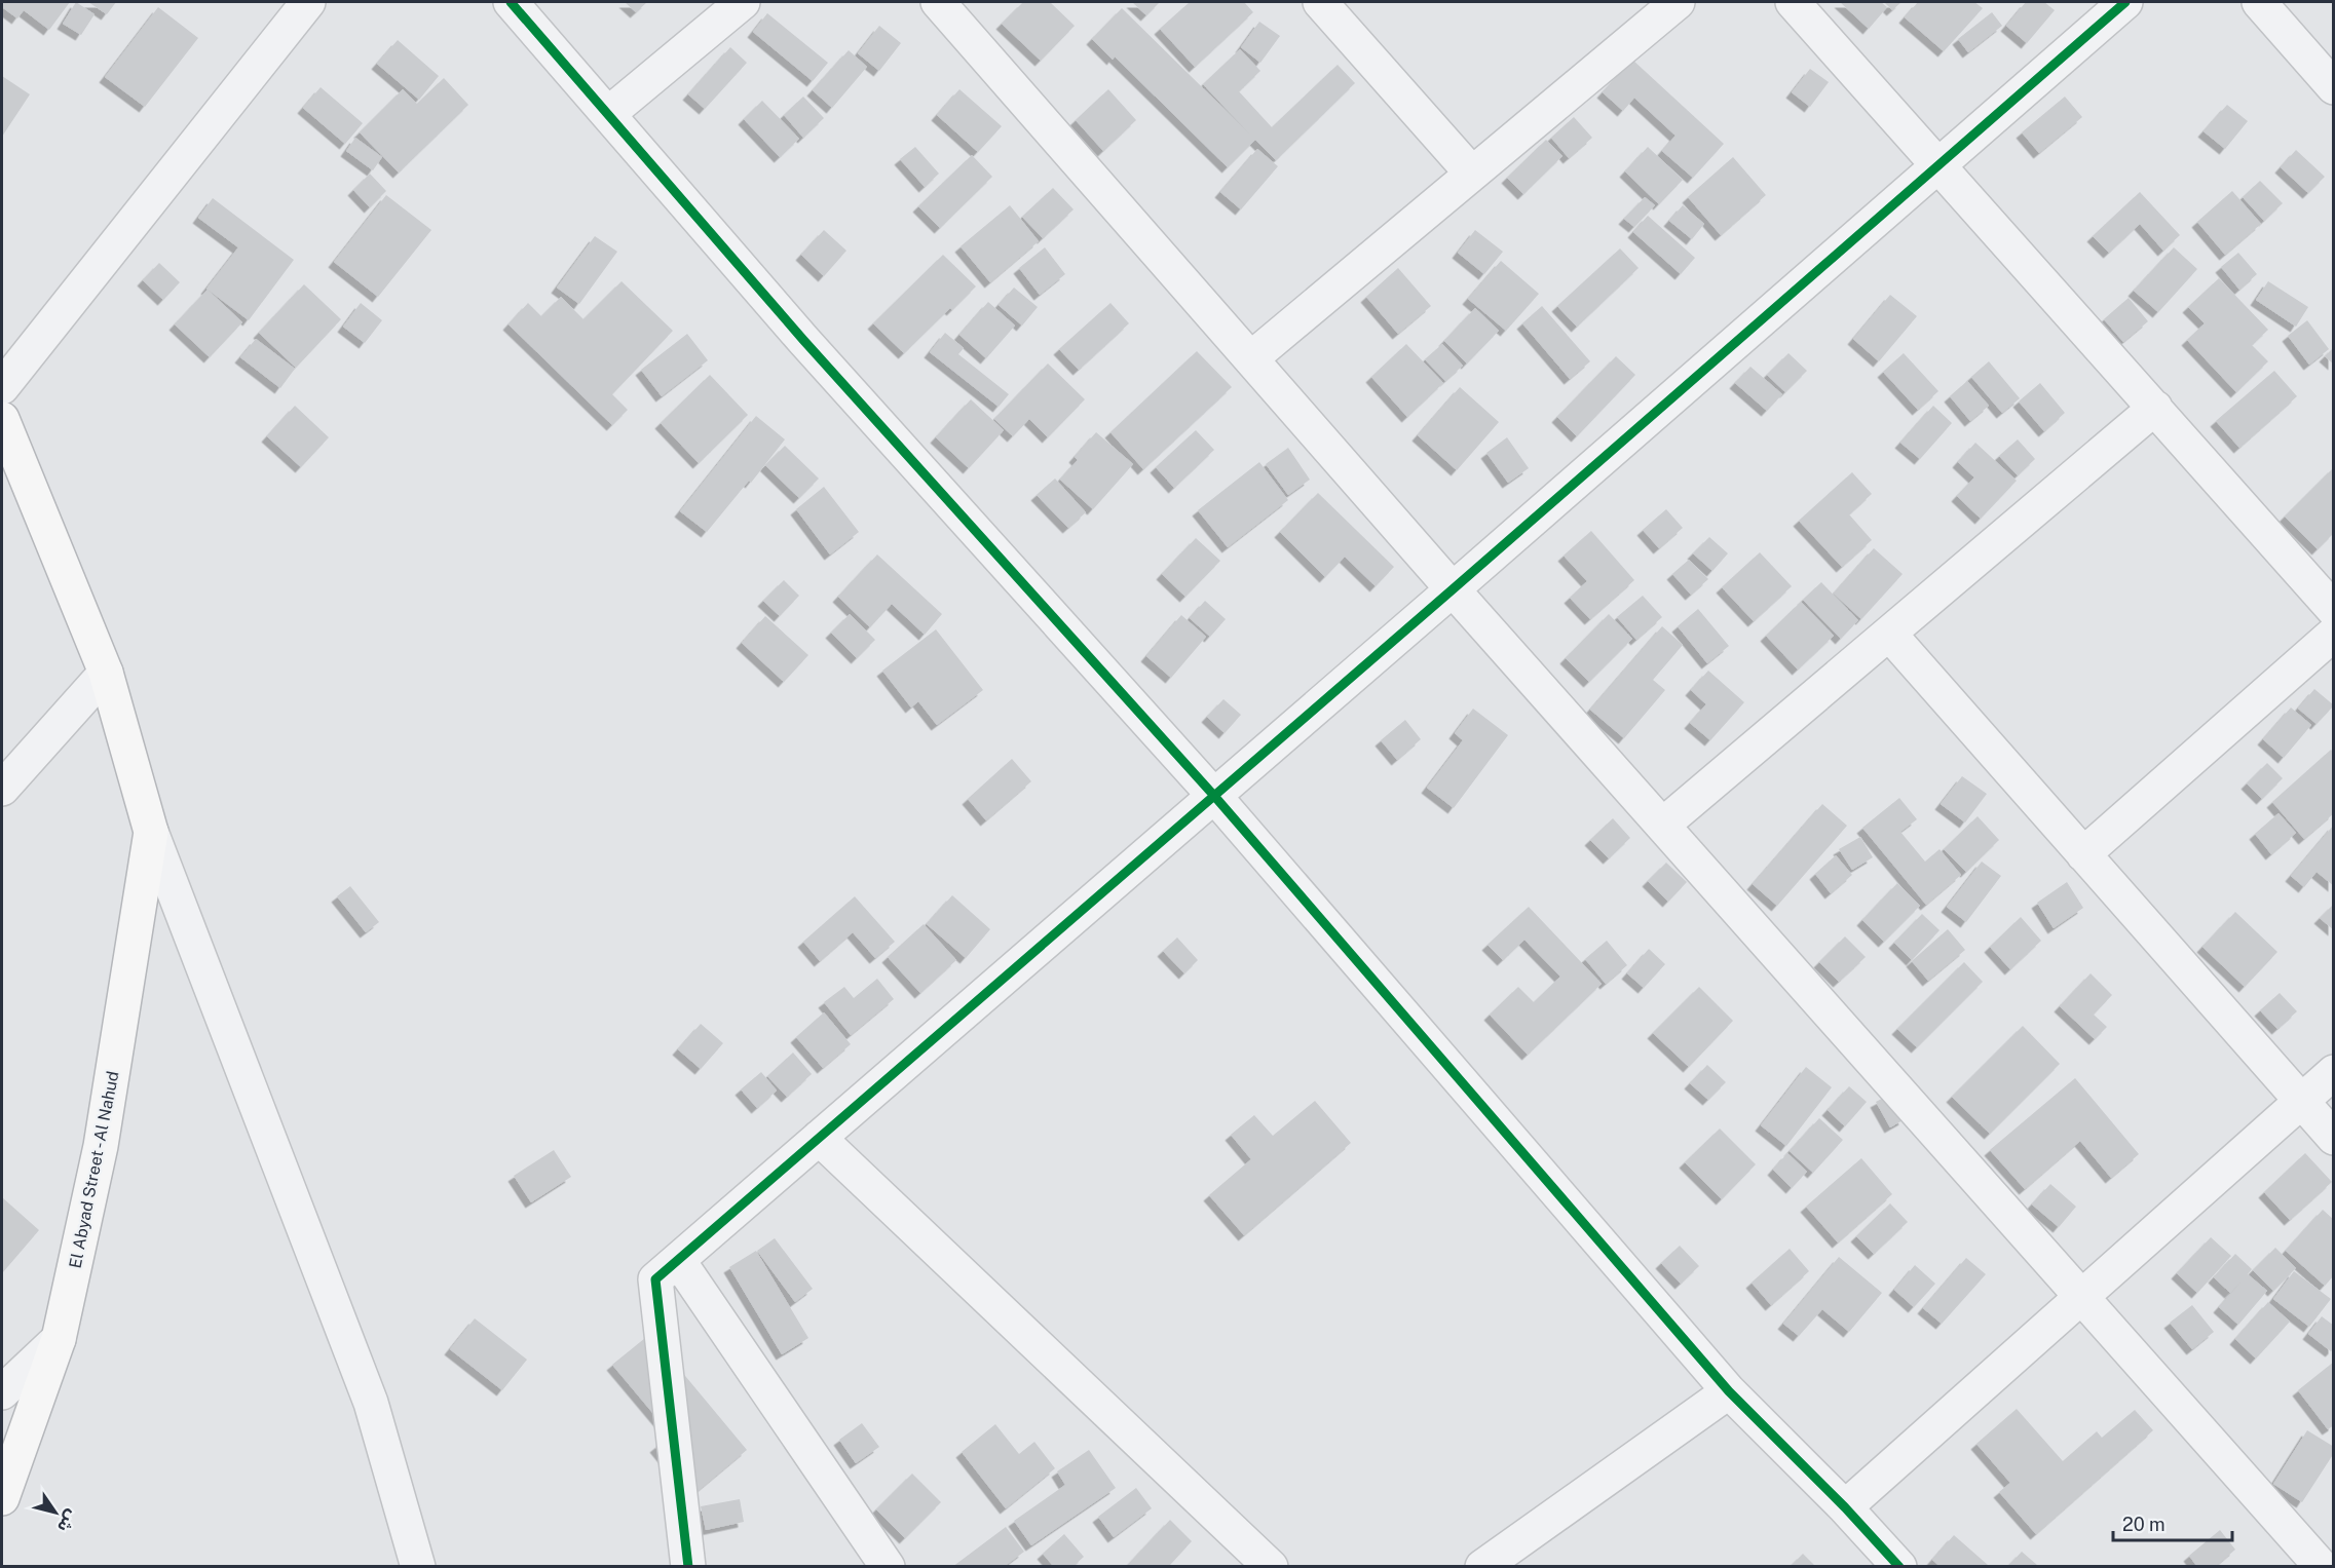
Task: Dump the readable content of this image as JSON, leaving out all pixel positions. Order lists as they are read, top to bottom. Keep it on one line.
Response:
{"streets":{"highway":["El Abyad Street - Al Nahud"]},"scale_bar":"20 m","north":"bottom right"}
